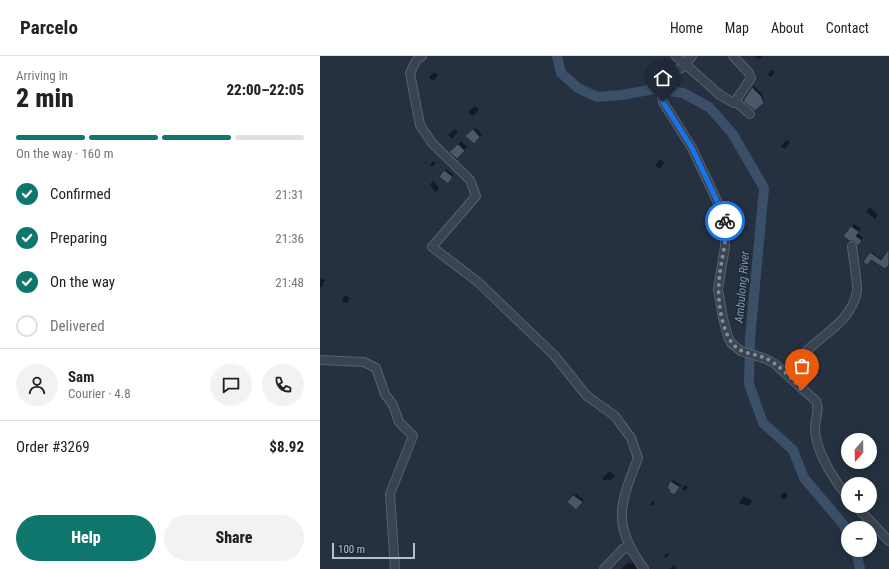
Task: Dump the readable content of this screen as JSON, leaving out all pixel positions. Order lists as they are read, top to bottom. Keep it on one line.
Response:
{"water":["Ambulong River"],"scale_bar":"100 m","north":"bottom","page":{"header":"Parcelo","nav":["Home","Map","About","Contact"],"heading":["2 min","Arriving in","22:00–22:05"],"panel":["Sam","Courier · 4.8","Order #3269","$8.92"],"bar":"On the way · 160 m","list":[["Confirmed","21:31"],["Preparing","21:36"],["On the way","21:48"],"Delivered"],"map_buttons":["+","−"],"buttons":["Help","Share"],"scale":"100 m"}}
